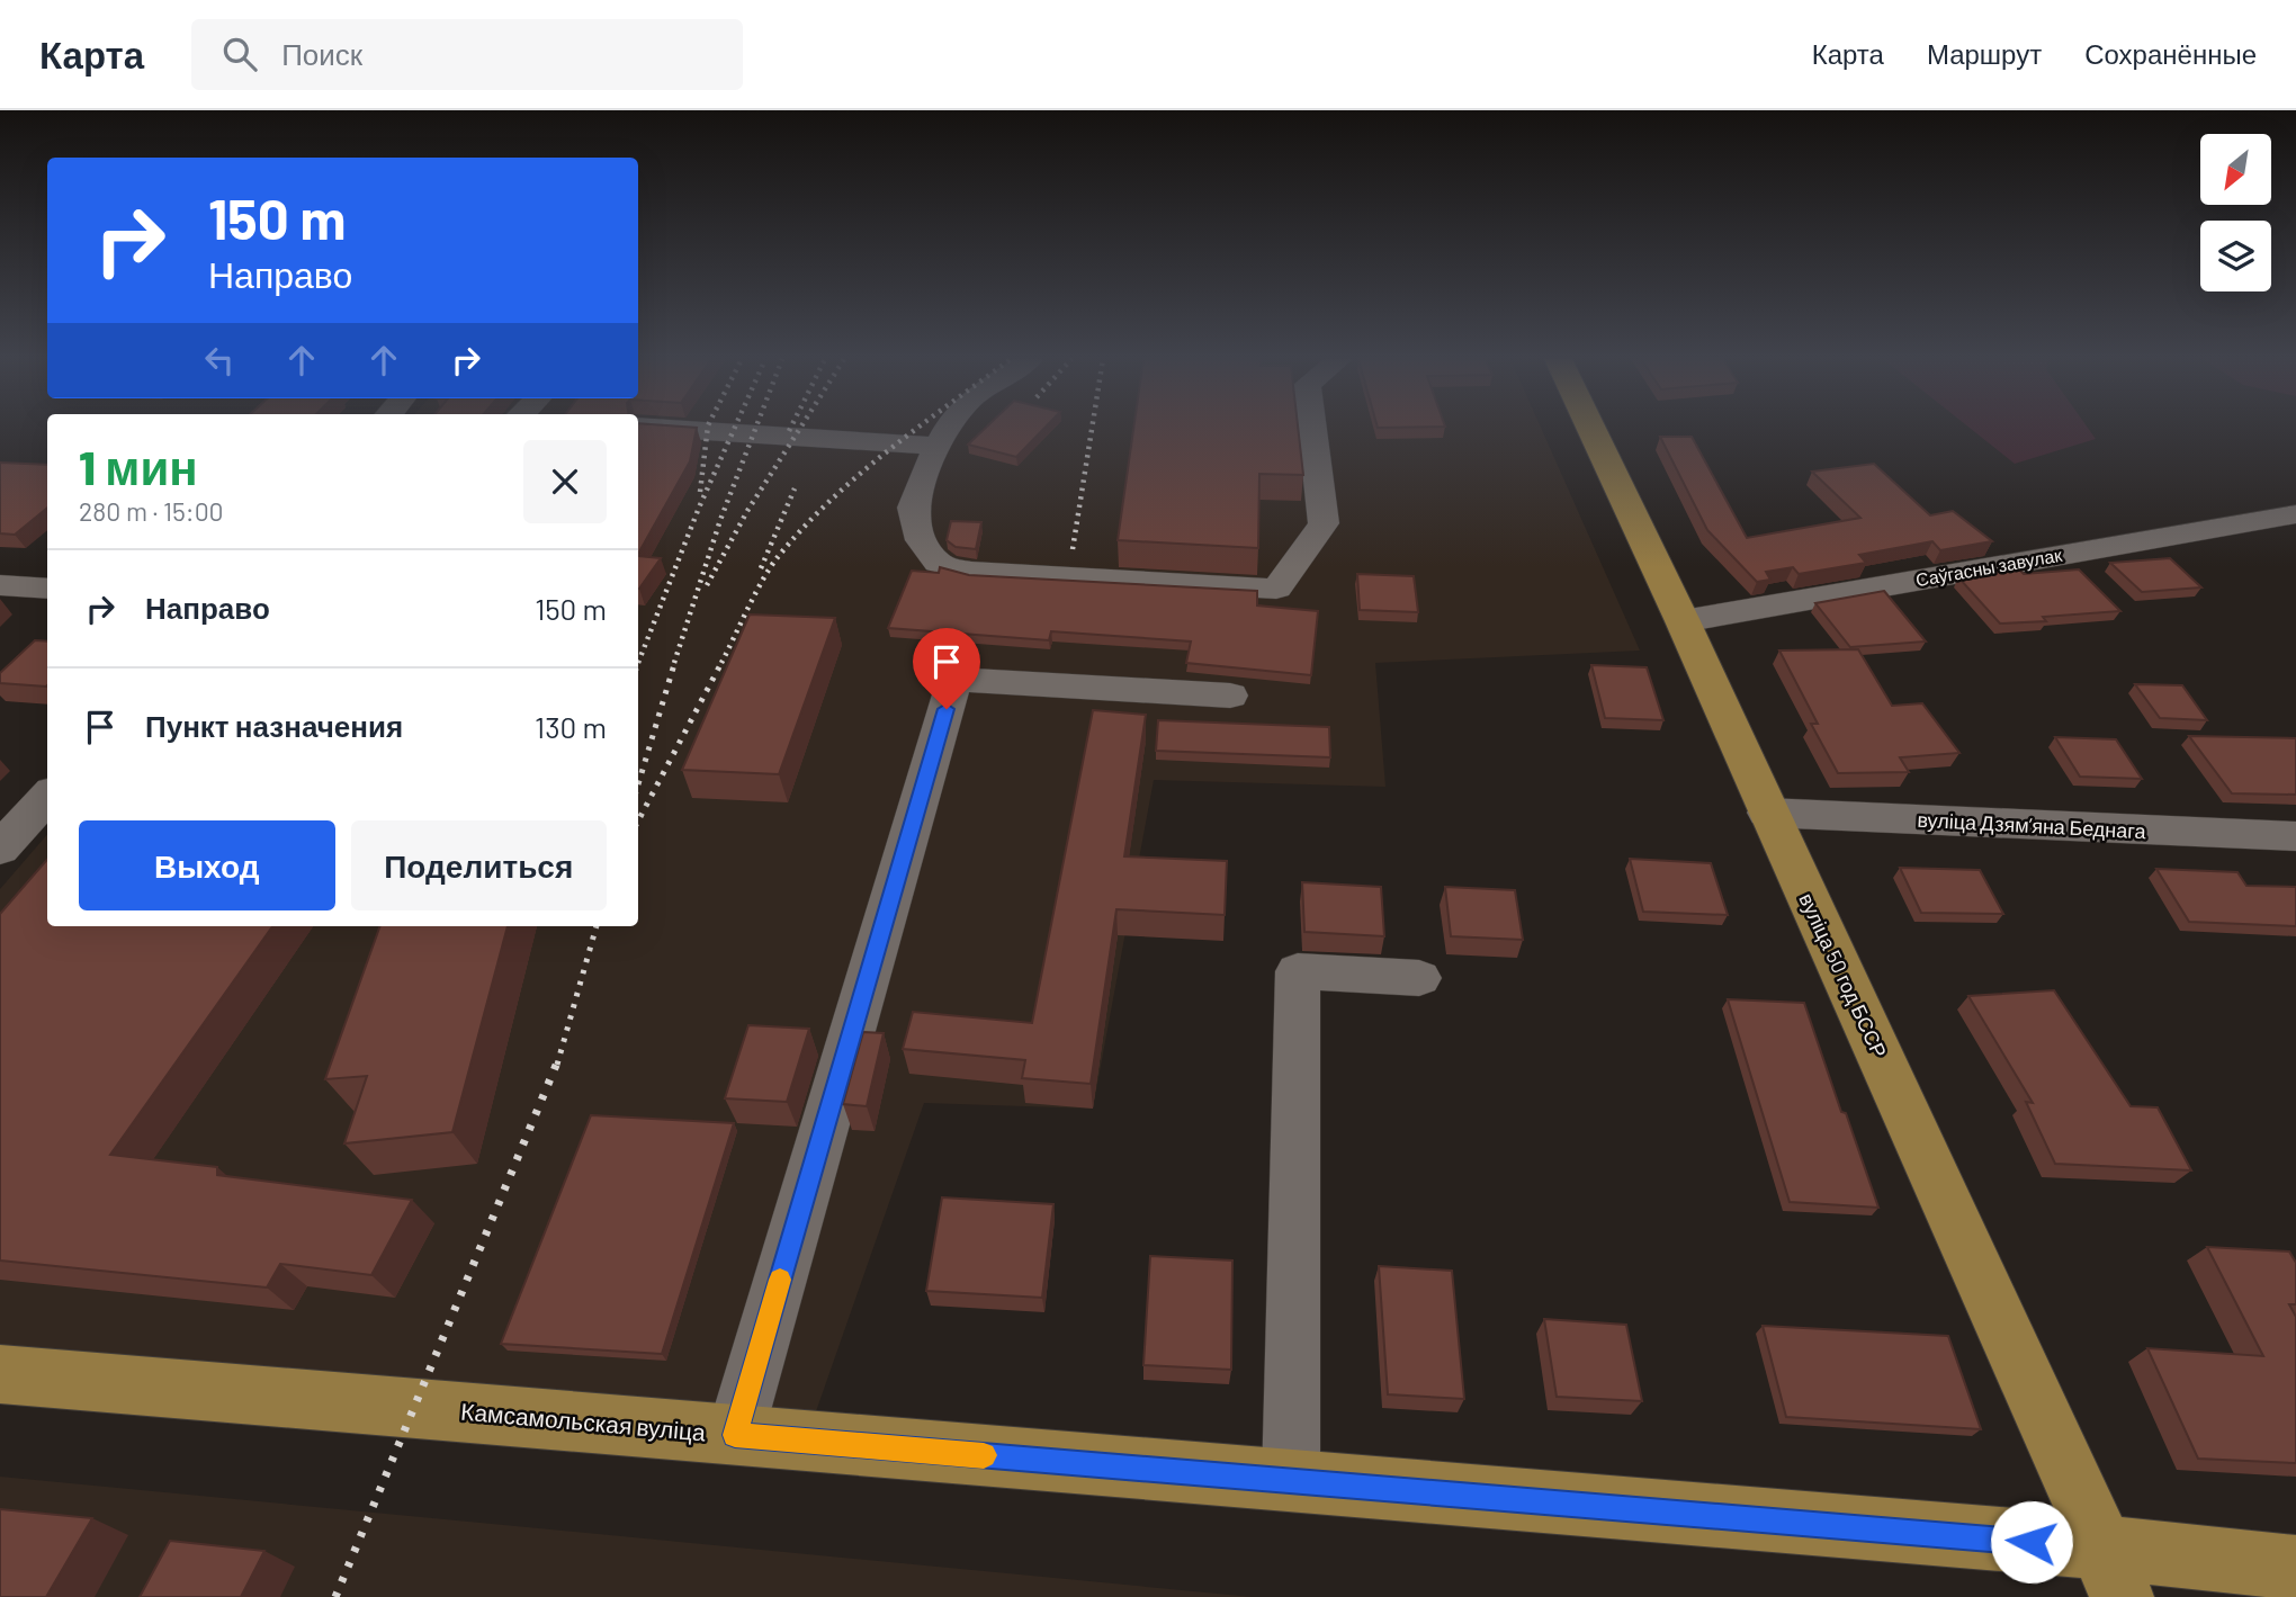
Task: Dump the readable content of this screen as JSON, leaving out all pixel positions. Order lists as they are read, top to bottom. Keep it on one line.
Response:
{"streets":{"main road":["вуліца 50 год БССР","Камсамольская вуліца"],"street":["Саўгасны завулак","вуліца Дзямʼяна Беднага"]},"crossings":[["Саўгасны завулак","вуліца 50 год БССР"],["вуліца Дзямʼяна Беднага","вуліца 50 год БССР"],["вуліца 50 год БССР","Камсамольская вуліца"]],"north":"bottom left","page":{"header":"Карта","search":"Поиск","nav":["Карта","Маршрут","Сохранённые"],"turn":["150 m","Направо"],"heading":["1 мин","280 m · 15:00"],"list":[{"name":"Направо","value":"150 m"},{"name":"Пункт назначения","value":"130 m"}],"buttons":["Выход","Поделиться"]}}
